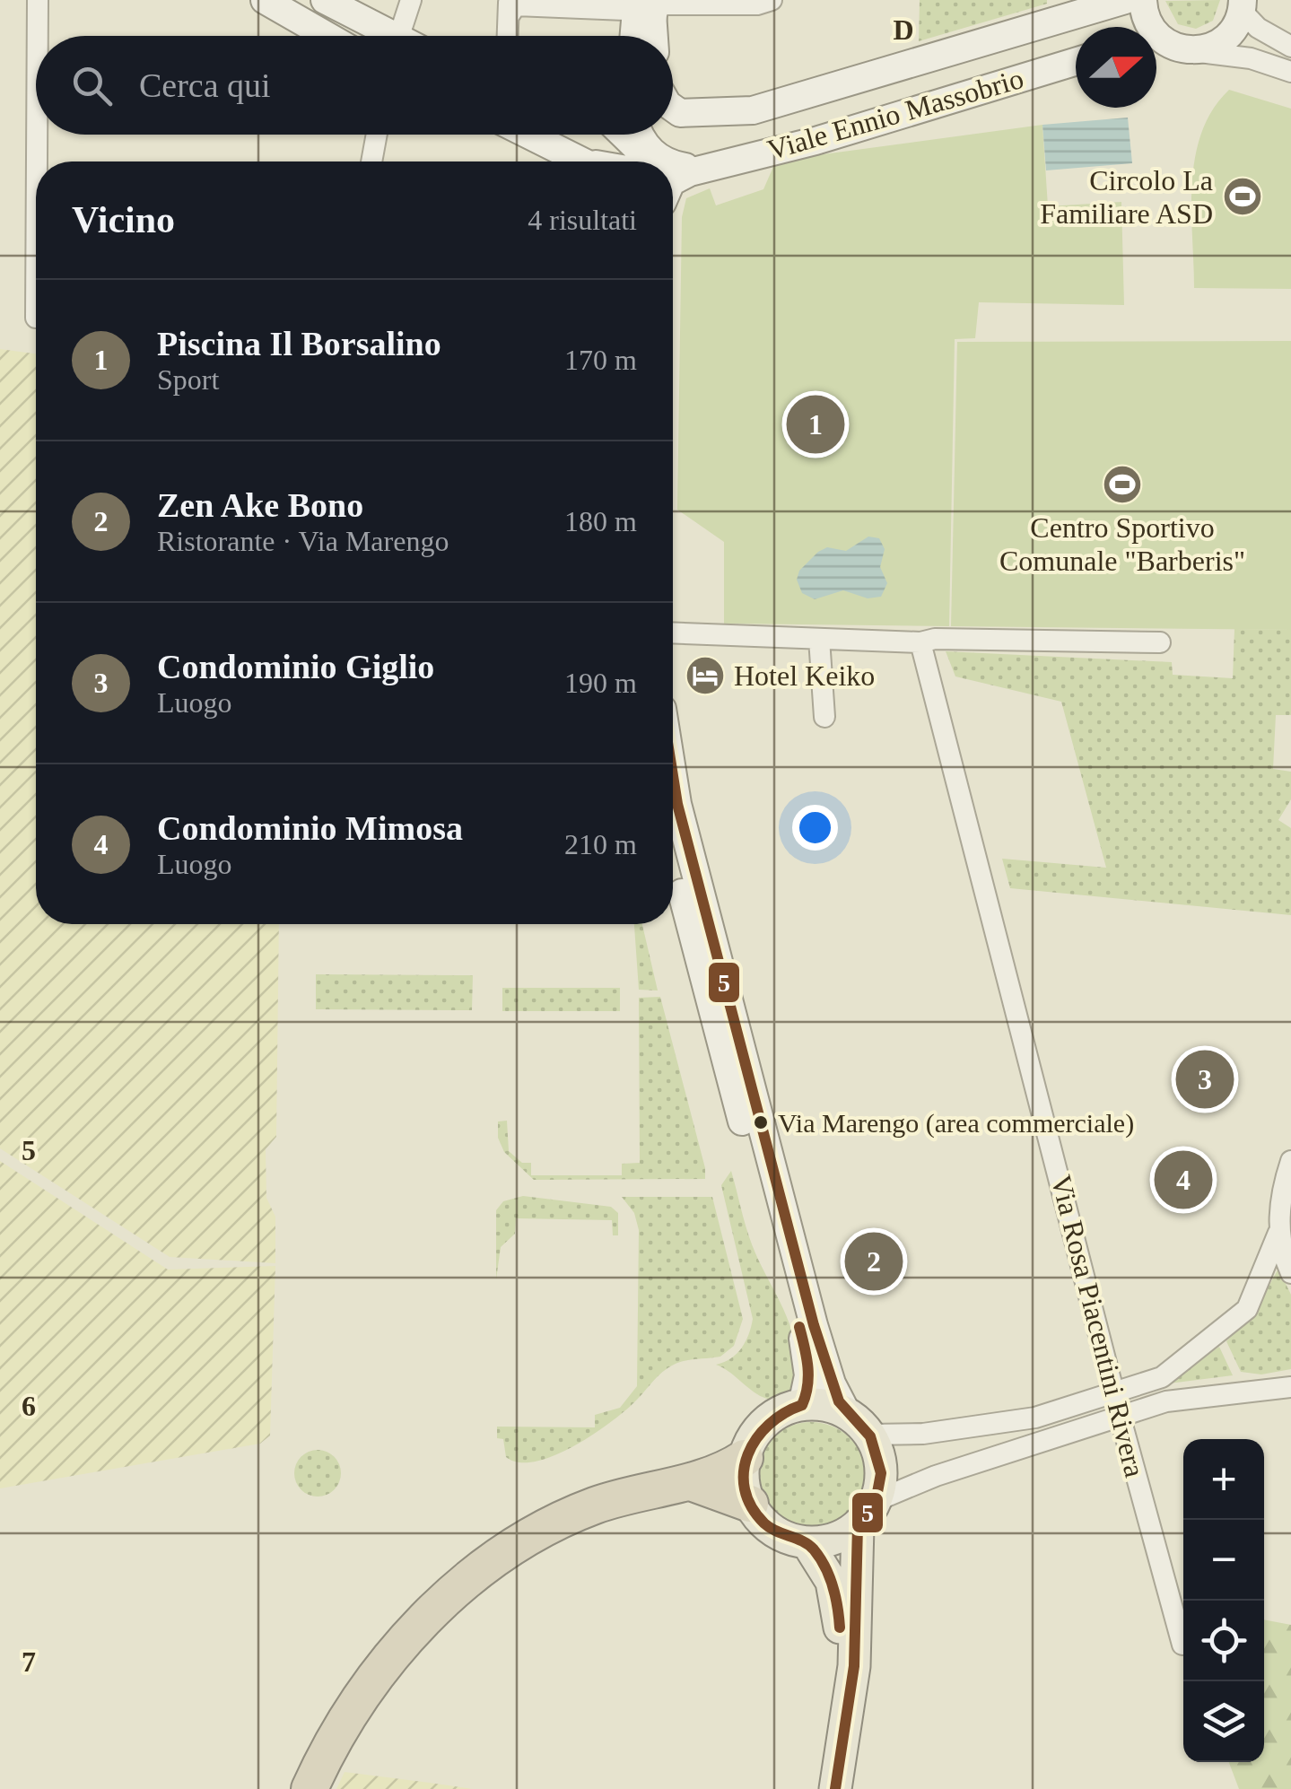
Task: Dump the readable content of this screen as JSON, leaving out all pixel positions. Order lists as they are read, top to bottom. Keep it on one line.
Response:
{"streets":{"main road":["Viale Ennio Massobrio"],"street":["Via Rosa Piacentini Rivera"]},"places":{"sports":["Circolo La Familiare ASD","Centro Sportivo Comunale \"Barberis\""],"hotel":["Hotel Keiko"],"other":["Via Marengo (area commerciale)"]},"lines":["transit line 5"],"north":"right","page":{"search":"Cerca qui","heading":["Vicino","4 risultati"],"list":[{"mark":"1","name":"Piscina Il Borsalino","note":"Sport","value":"170 m"},{"mark":"2","name":"Zen Ake Bono","note":"Ristorante · Via Marengo","value":"180 m"},{"mark":"3","name":"Condominio Giglio","note":"Luogo","value":"190 m"},{"mark":"4","name":"Condominio Mimosa","note":"Luogo","value":"210 m"}],"pins":["1","3","4","2"],"map_buttons":["+","−"]},"grid":{"columns":["D"],"rows":["5","6","7"]}}
